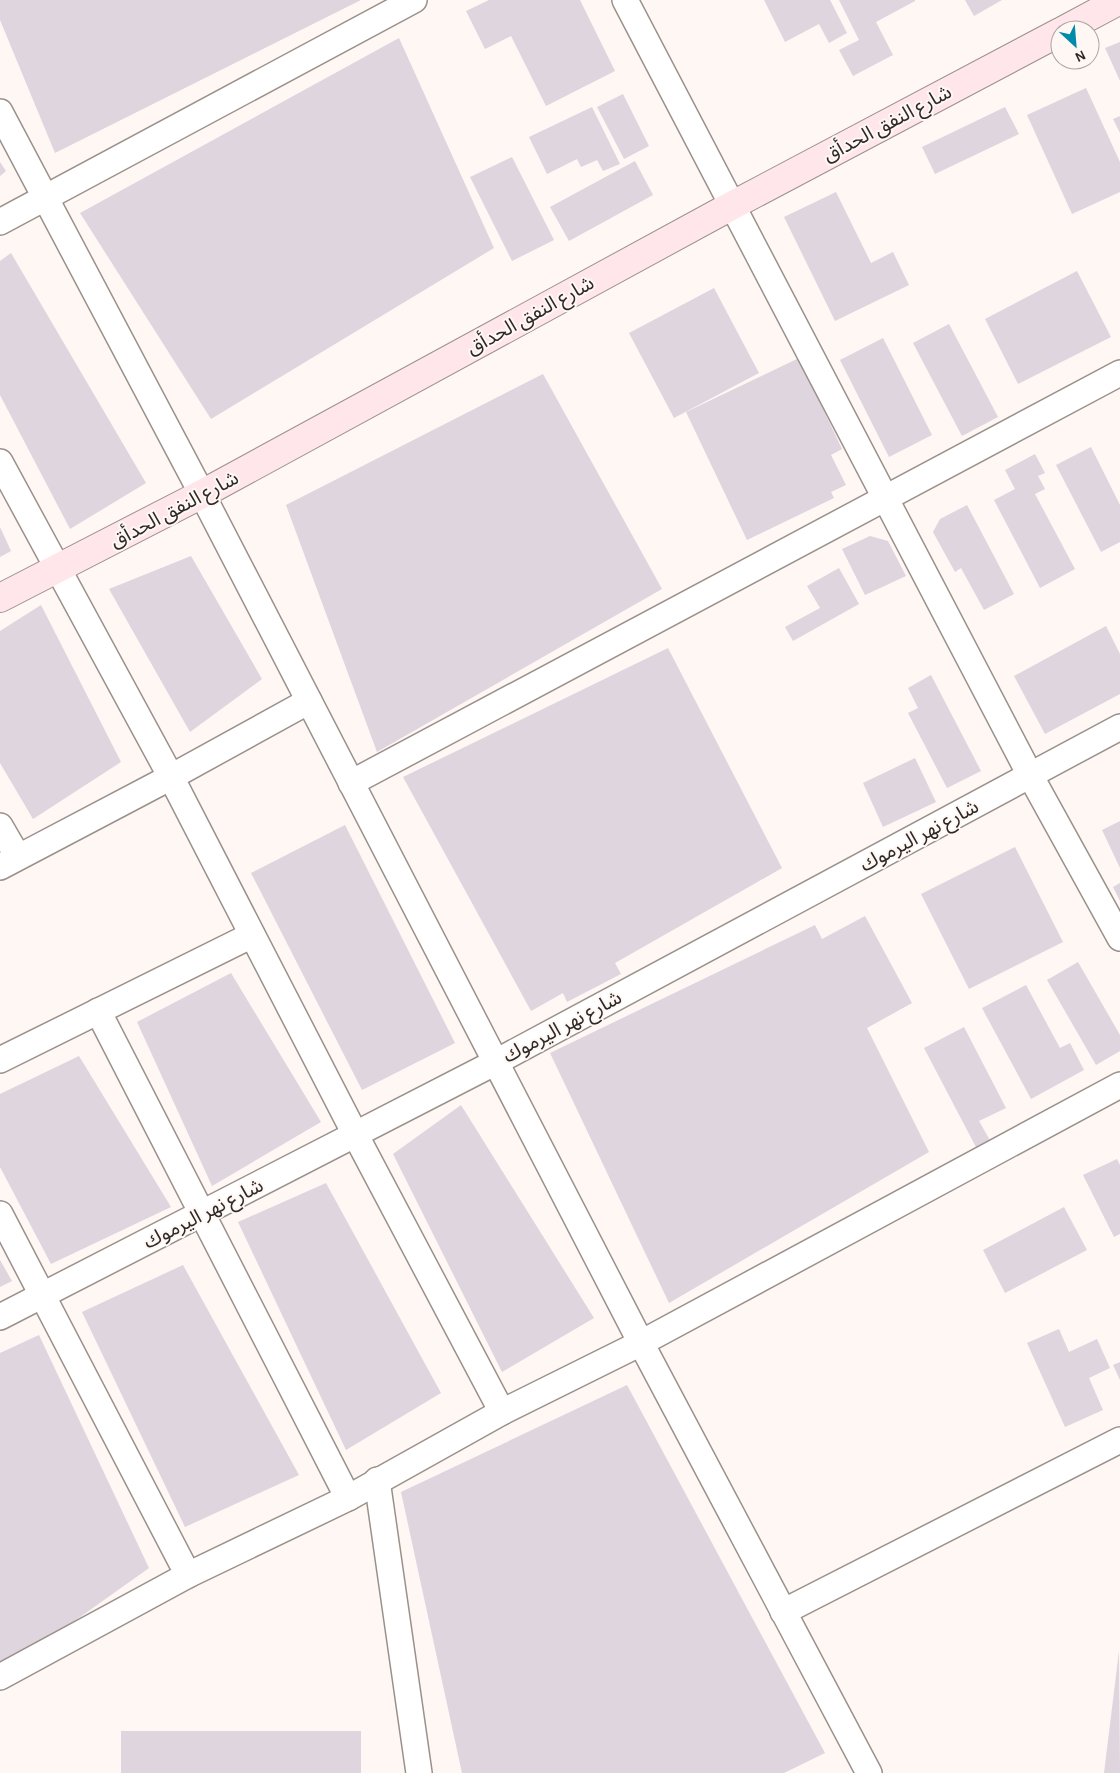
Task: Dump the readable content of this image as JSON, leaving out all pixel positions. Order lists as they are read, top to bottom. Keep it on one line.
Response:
{"streets":{"main road":["شارع النفق الحدأق"],"street":["شارع نهر اليرموك"]},"north":"bottom right"}
